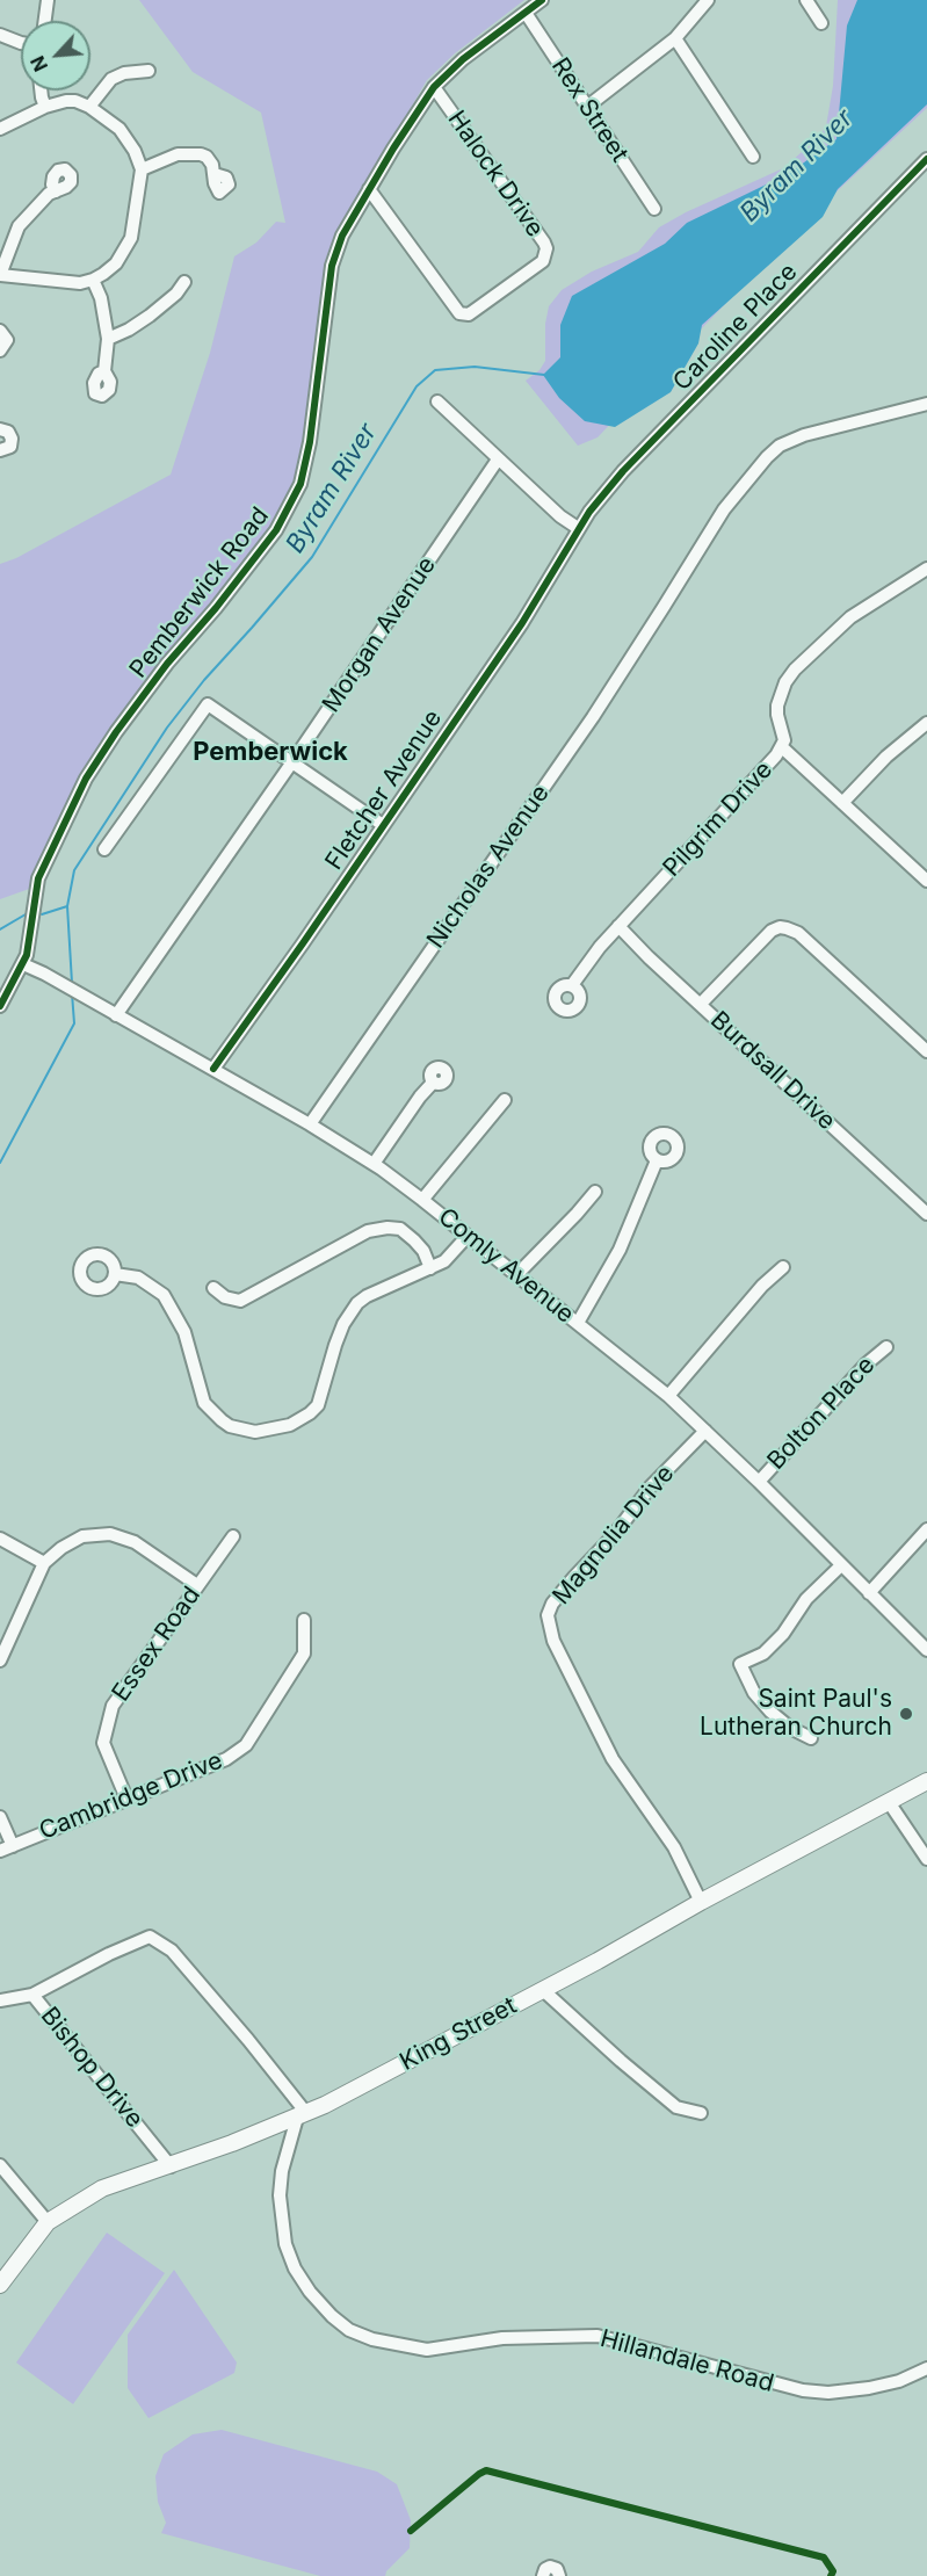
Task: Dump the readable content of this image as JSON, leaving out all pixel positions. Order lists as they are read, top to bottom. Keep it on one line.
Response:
{"streets":{"main road":["King Street"],"street":["Rex Street","Halock Drive","Caroline Place","Pemberwick Road","Morgan Avenue","Fletcher Avenue","Pilgrim Drive","Nicholas Avenue","Burdsall Drive","Comly Avenue","Bolton Place","Magnolia Drive","Essex Road","Cambridge Drive","Bishop Drive","Hillandale Road"]},"crossings":[["Rex Street","Pemberwick Road"],["Halock Drive","Pemberwick Road"],["Caroline Place","Fletcher Avenue"],["Pemberwick Road","Comly Avenue"],["Morgan Avenue","Comly Avenue"],["Fletcher Avenue","Comly Avenue"],["Pilgrim Drive","Burdsall Drive"],["Nicholas Avenue","Comly Avenue"],["Comly Avenue","Bolton Place"],["Comly Avenue","Magnolia Drive"],["Magnolia Drive","King Street"],["Essex Road","Cambridge Drive"],["King Street","Bishop Drive"],["King Street","Hillandale Road"]],"districts":["Pemberwick"],"water":["Byram River"],"places":["Saint Paul's Lutheran Church"],"north":"bottom left"}
